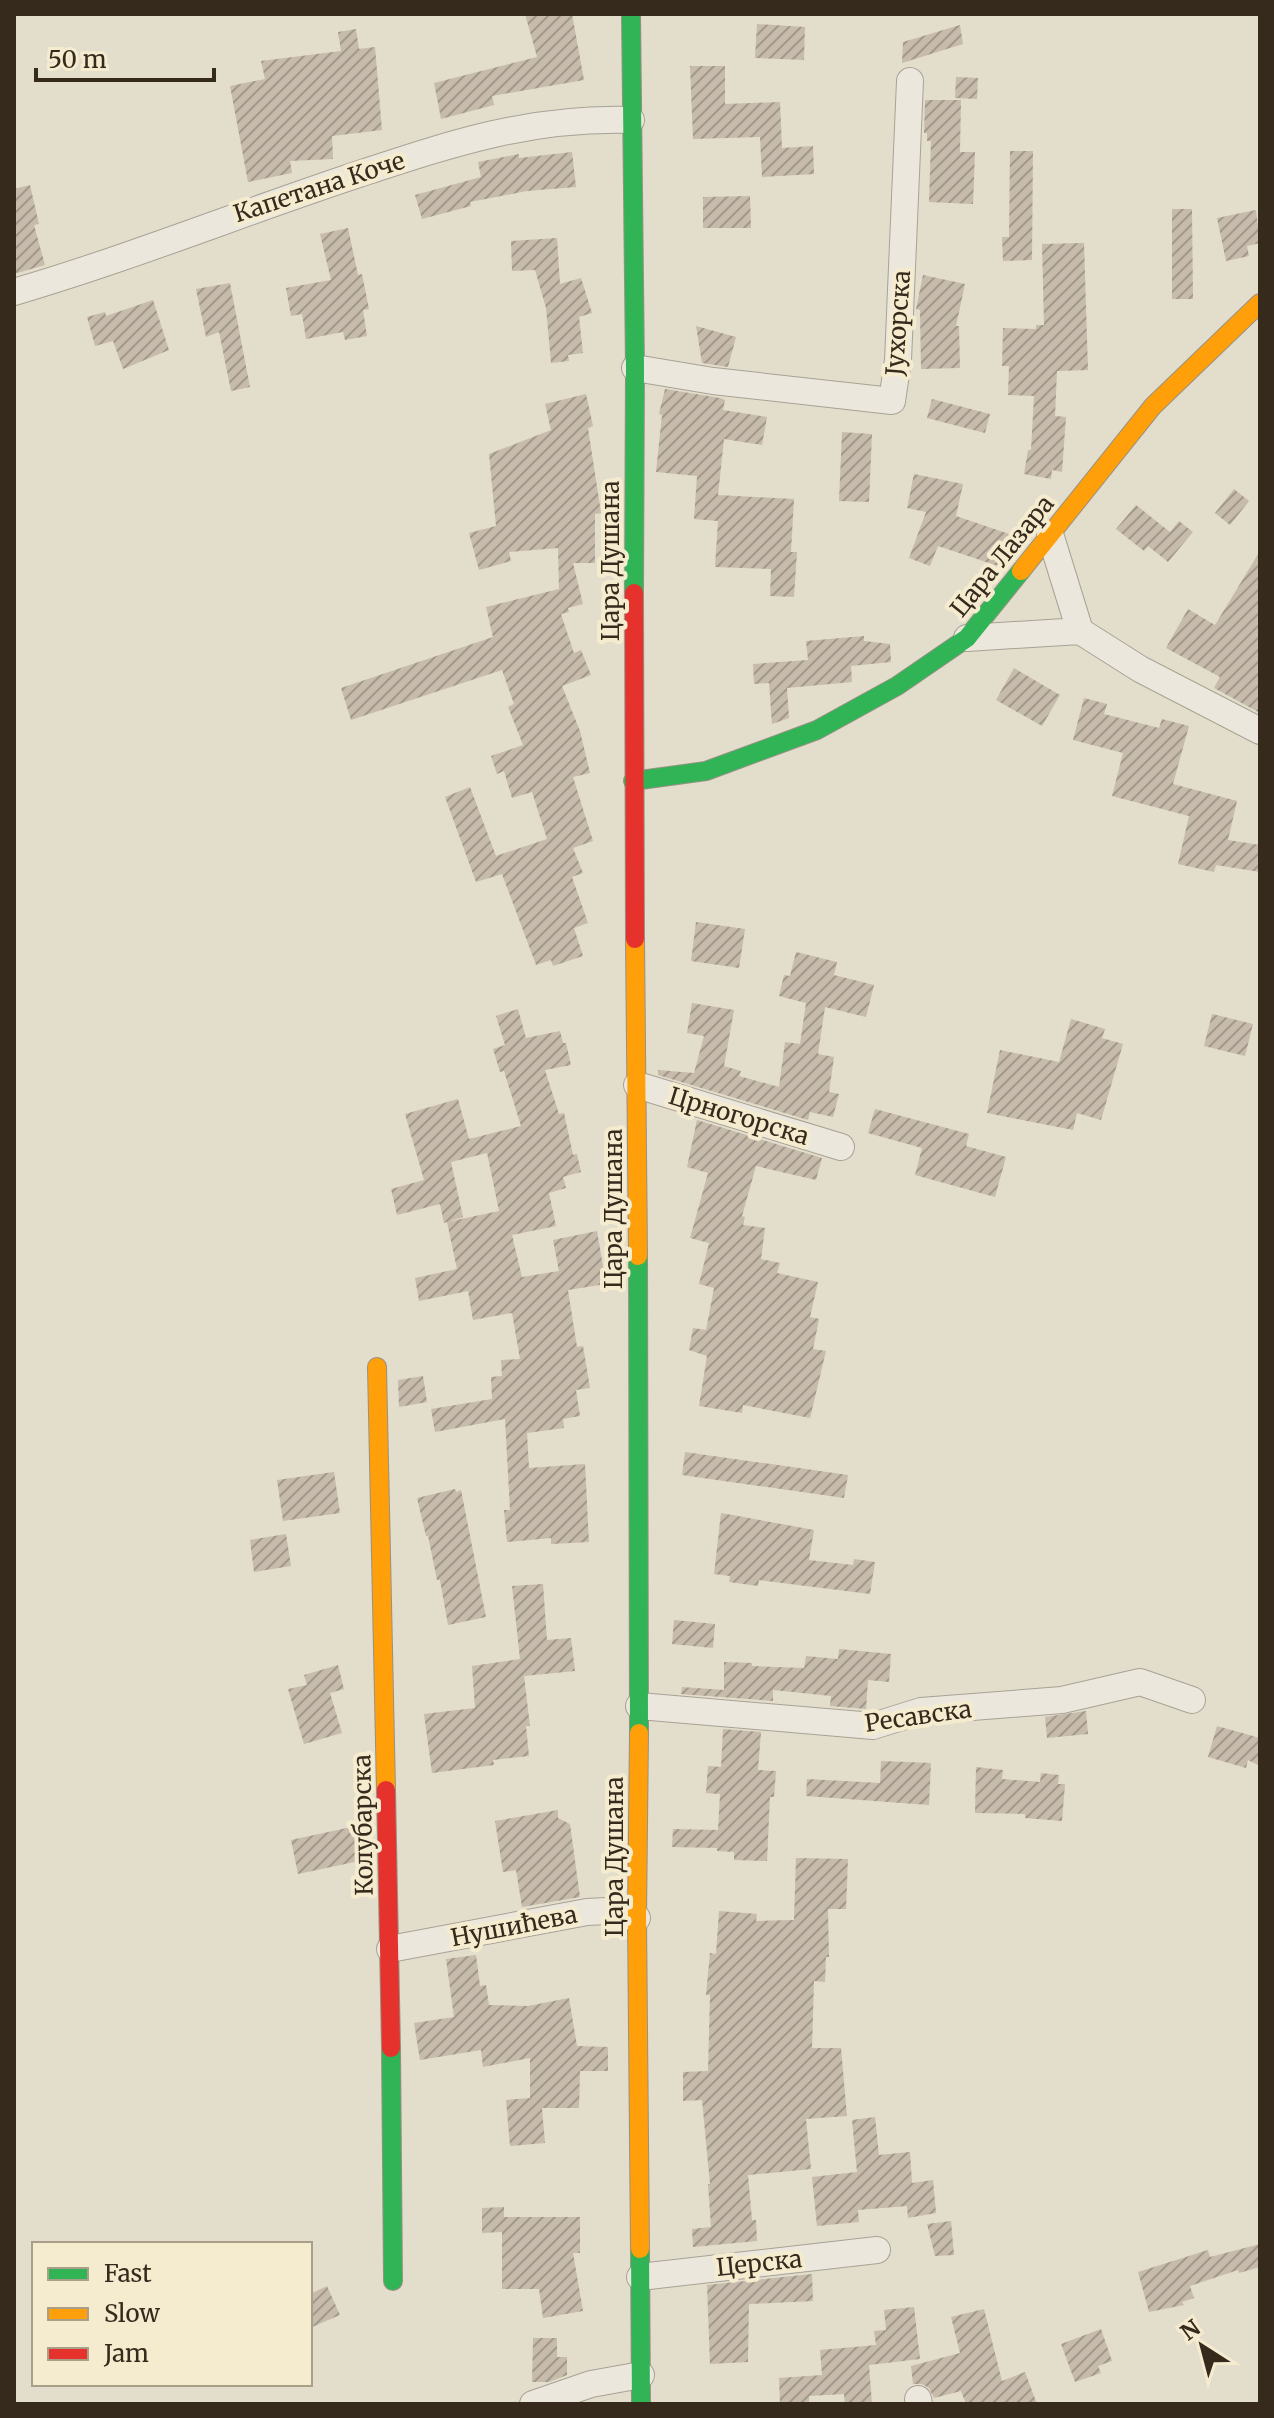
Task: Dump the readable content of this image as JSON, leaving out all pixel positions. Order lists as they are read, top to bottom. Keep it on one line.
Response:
{"streets":{"main road":["Цара Лазара","Цара Душана","Колубарска"],"street":["Капетана Коче","Јухорска","Црногорска","Ресавска","Нушићева","Церска"]},"crossings":[["Капетана Коче","Цара Душана"],["Јухорска","Цара Душана"],["Цара Лазара","Цара Душана"],["Цара Душана","Црногорска"],["Цара Душана","Ресавска"],["Цара Душана","Нушићева"],["Цара Душана","Церска"],["Колубарска","Нушићева"]],"legend":["Fast","Slow","Jam"],"scale_bar":"50 m","north":"top left"}
